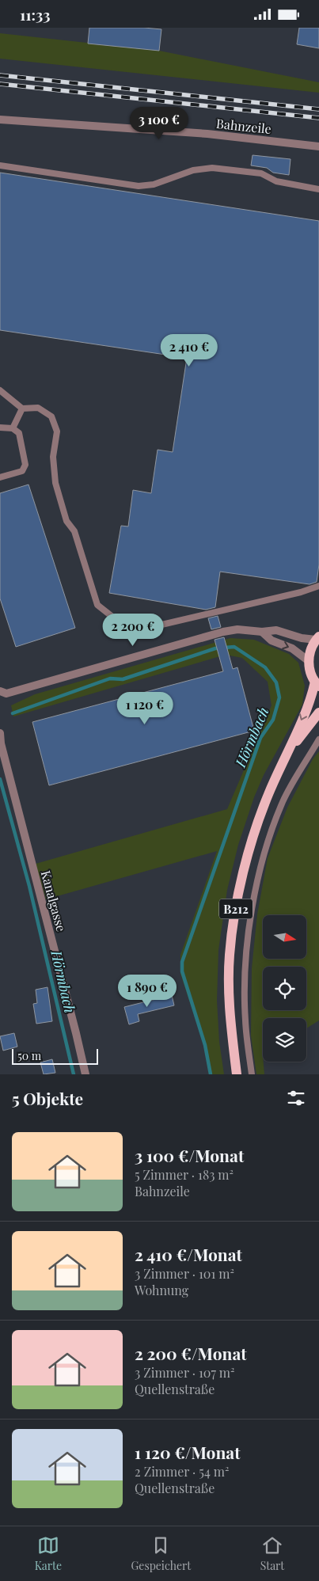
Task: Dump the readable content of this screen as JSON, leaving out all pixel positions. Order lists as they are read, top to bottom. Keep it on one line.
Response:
{"streets":{"main road":["B212"],"street":["Bahnzeile","Kanalgasse"]},"water":["Hörmbach"],"scale_bar":"50 m","north":"right","page":{"status":"11:33","price":["3 100 €","2 410 €","2 200 €","1 120 €","1 890 €"],"scale":"50 m","heading":"5 Objekte","list":[{"name":"3 100 €/Monat","note":"5 Zimmer · 183 m² · Bahnzeile"},{"name":"2 410 €/Monat","note":"3 Zimmer · 101 m² · Wohnung"},{"name":"2 200 €/Monat","note":"3 Zimmer · 107 m² · Quellenstraße"},{"name":"1 120 €/Monat","note":"2 Zimmer · 54 m² · Quellenstraße"}],"tabs":["Karte","Gespeichert","Start"]}}
